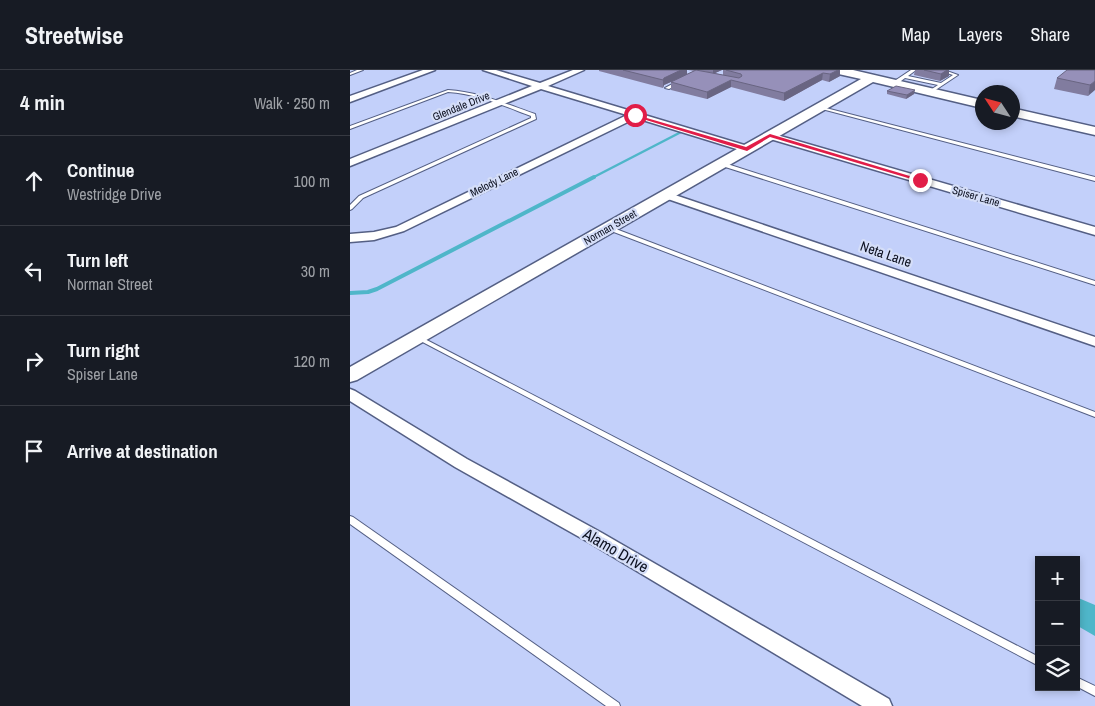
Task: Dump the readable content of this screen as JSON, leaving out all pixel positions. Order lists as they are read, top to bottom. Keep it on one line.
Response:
{"streets":{"street":["Glendale Drive","Melody Lane","Spiser Lane","Norman Street","Neta Lane","Alamo Drive"]},"crossings":[["Spiser Lane","Norman Street"],["Norman Street","Neta Lane"]],"north":"top left","page":{"header":"Streetwise","nav":["Map","Layers","Share"],"heading":["4 min","Walk · 250 m"],"list":[["Continue","Westridge Drive","100 m"],["Turn left","Norman Street","30 m"],["Turn right","Spiser Lane","120 m"],"Arrive at destination"],"map_buttons":["+","−"]}}
